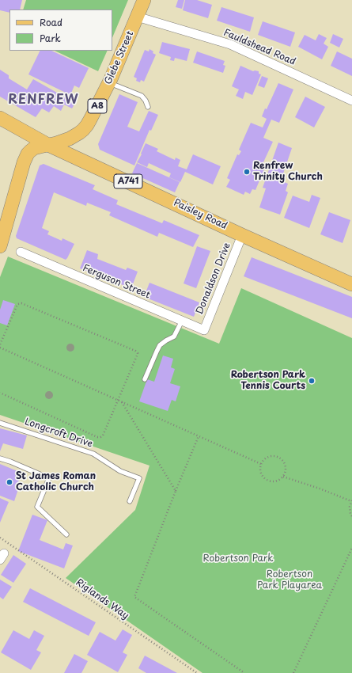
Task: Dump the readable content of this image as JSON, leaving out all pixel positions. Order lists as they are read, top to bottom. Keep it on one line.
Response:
{"streets":{"main road":["Glebe Street","A8","A741","Paisley Road"],"street":["Fauldshead Road","Donaldson Drive","Ferguson Street"],"lane":["Longcroft Drive"],"path":["Riglands Way"]},"crossings":[["Fauldshead Road","Glebe Street"],["Glebe Street","A8"],["Glebe Street","Paisley Road"],["A8","Paisley Road"],["Paisley Road","Donaldson Drive"],["Donaldson Drive","Ferguson Street"]],"districts":["RENFREW"],"parks":["Robertson Park","Robertson Park Playarea"],"places":["Renfrew Trinity Church","Robertson Park Tennis Courts","St James Roman Catholic Church"],"legend":["Road","Park"]}
